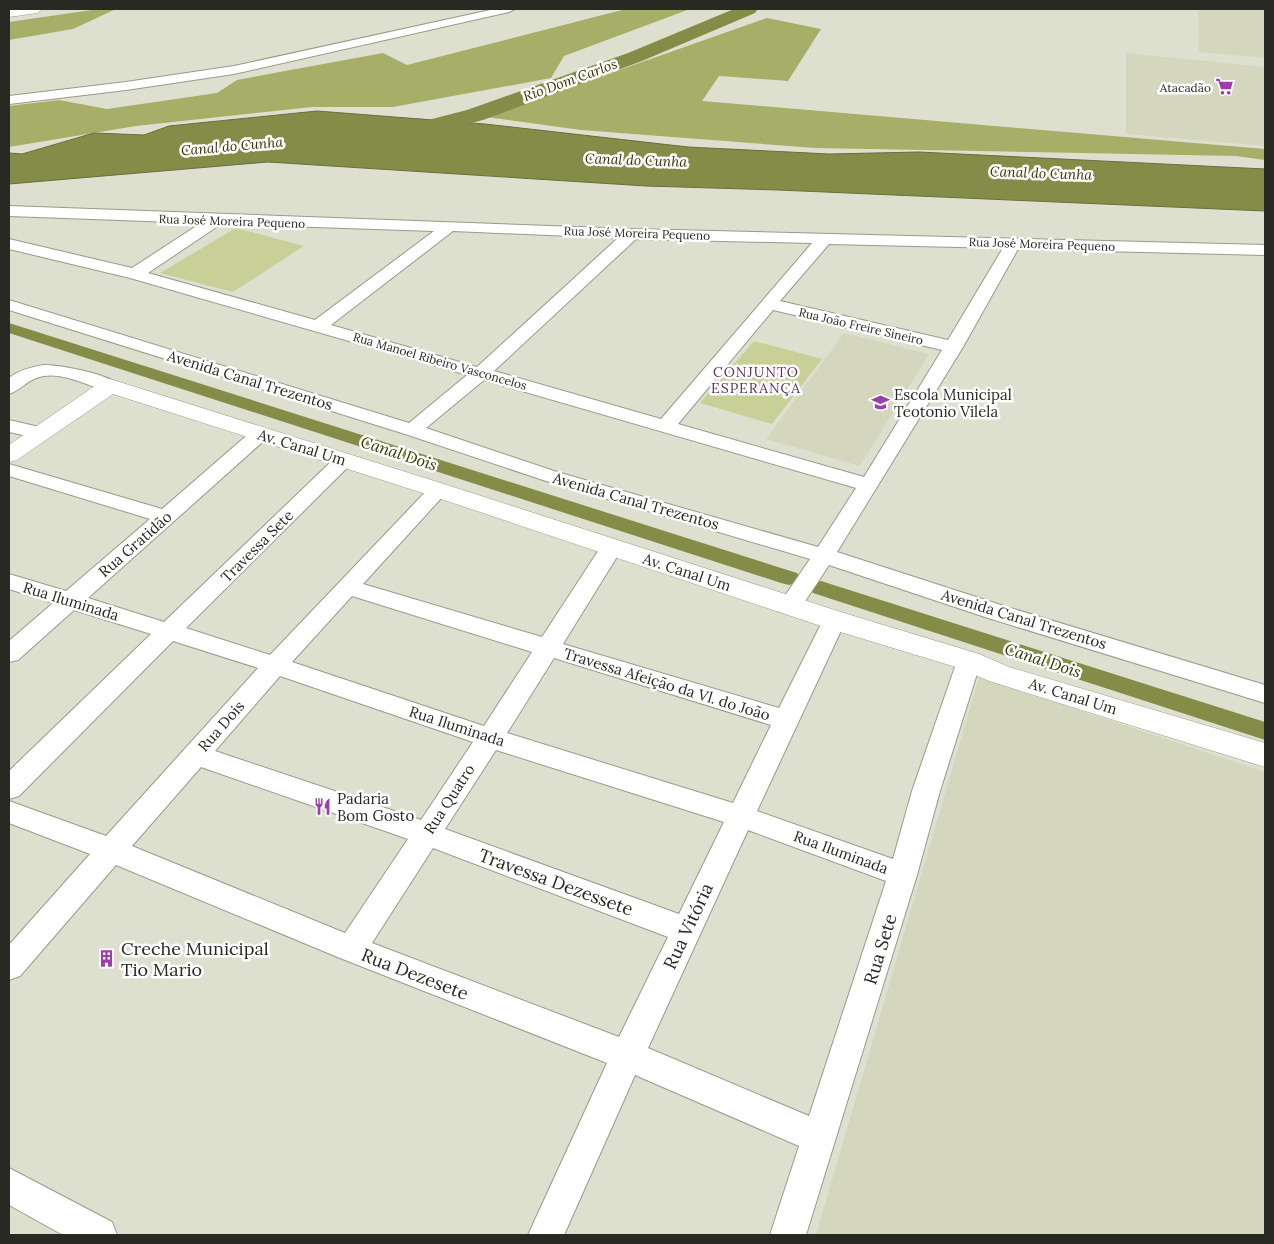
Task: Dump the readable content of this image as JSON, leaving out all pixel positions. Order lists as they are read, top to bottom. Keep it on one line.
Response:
{"streets":{"main road":["Av. Canal Um"],"street":["Rua José Moreira Pequeno","Rua João Freire Sineiro","Rua Manoel Ribeiro Vasconcelos","Avenida Canal Trezentos","Rua Gratidão","Travessa Sete","Rua Iluminada","Travessa Afeição da Vl. do João","Rua Dois","Rua Quatro","Travessa Dezessete","Rua Vitória","Rua Sete","Rua Dezesete"]},"crossings":[["Av. Canal Um","Rua Gratidão"],["Av. Canal Um","Travessa Sete"],["Av. Canal Um","Rua Dois"],["Av. Canal Um","Rua Quatro"],["Av. Canal Um","Rua Vitória"],["Av. Canal Um","Rua Sete"],["Rua Gratidão","Rua Iluminada"],["Travessa Sete","Rua Iluminada"],["Rua Iluminada","Rua Dois"],["Rua Iluminada","Rua Quatro"],["Rua Iluminada","Rua Vitória"],["Rua Iluminada","Rua Sete"],["Travessa Afeição da Vl. do João","Rua Dois"],["Travessa Afeição da Vl. do João","Rua Quatro"],["Travessa Afeição da Vl. do João","Rua Vitória"],["Rua Dois","Travessa Dezessete"],["Rua Dois","Rua Dezesete"],["Rua Quatro","Travessa Dezessete"],["Rua Quatro","Rua Dezesete"],["Travessa Dezessete","Rua Vitória"],["Rua Vitória","Rua Dezesete"],["Rua Sete","Rua Dezesete"]],"districts":["CONJUNTO ESPERANÇA"],"water":["Rio Dom Carlos","Canal do Cunha","Canal Dois"],"places":{"supermarket":["Atacadão"],"school or university":["Escola Municipal Teotonio Vilela"],"restaurant":["Padaria Bom Gosto"],"building":["Creche Municipal Tio Mario"]}}
